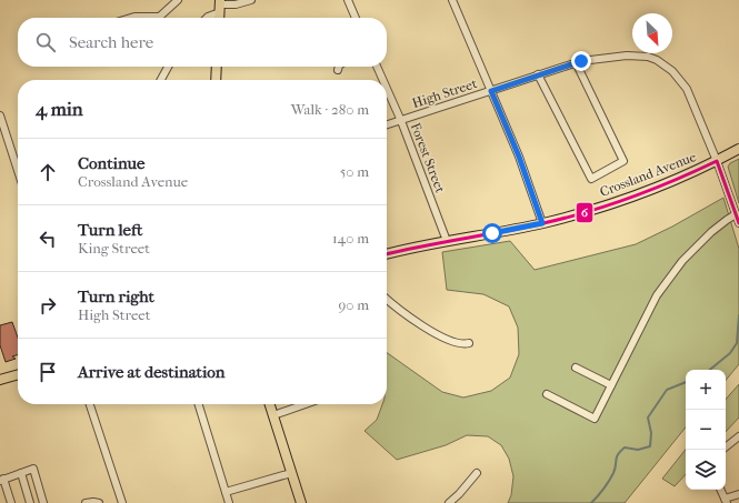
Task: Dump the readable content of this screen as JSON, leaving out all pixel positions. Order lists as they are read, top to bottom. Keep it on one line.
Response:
{"streets":{"main road":["Crossland Avenue"],"street":["High Street","Forest Street"]},"crossings":[["High Street","Forest Street"],["High Street","Crossland Avenue"],["Forest Street","Crossland Avenue"]],"lines":["transit line 6"],"north":"bottom right","page":{"search":"Search here","heading":["4 min","Walk · 280 m"],"list":[["Continue","Crossland Avenue","50 m"],["Turn left","King Street","140 m"],["Turn right","High Street","90 m"],"Arrive at destination"],"map_buttons":["+","−"]}}
